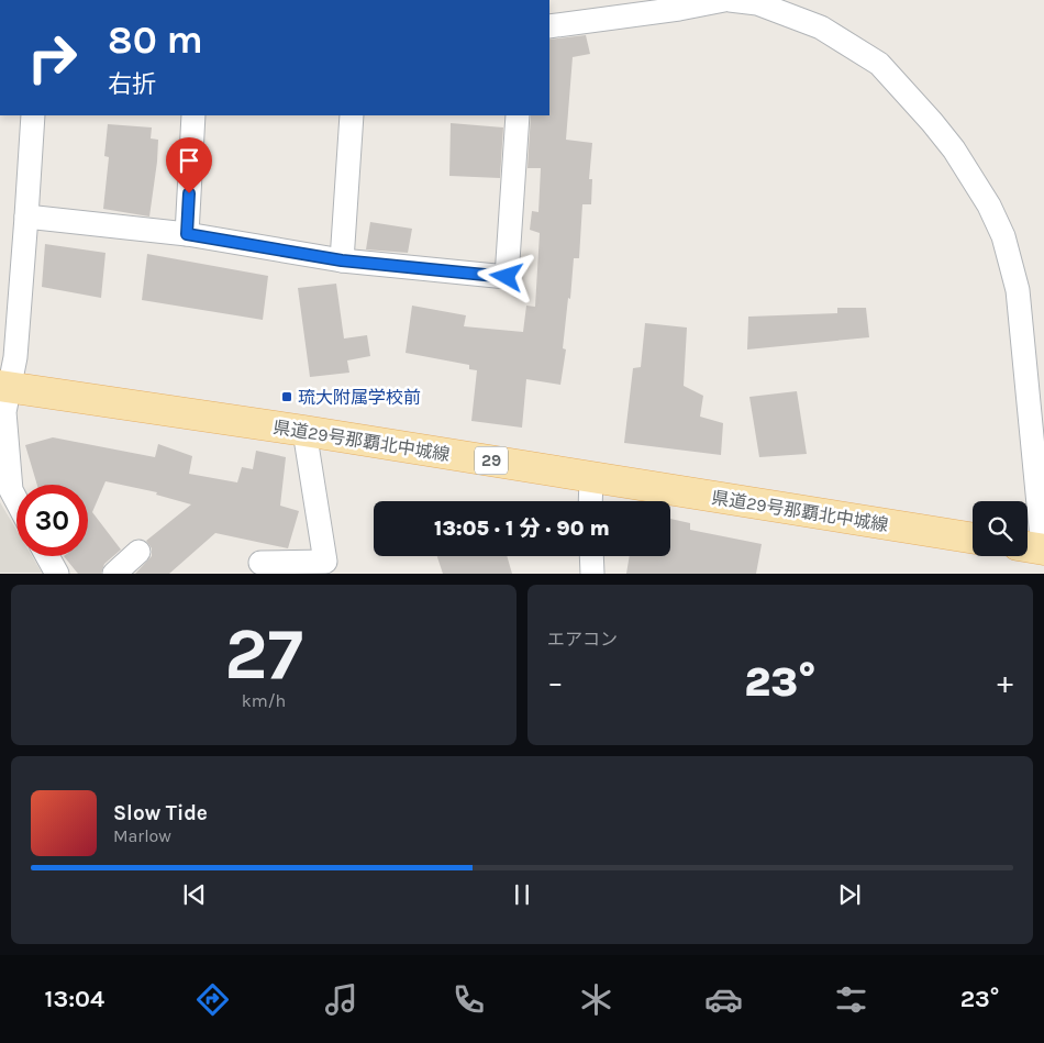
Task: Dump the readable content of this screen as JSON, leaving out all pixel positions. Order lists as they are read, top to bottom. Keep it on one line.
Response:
{"streets":{"main road":["県道29号那覇北中城線","29"]},"places":{"transit":["琉大附属学校前"]},"page":{"turn":["80 m","右折"],"limit":"30","trip":"13:05 · 1 分 · 90 m","tile":[["27","km/h"],"エアコン"],"heat":["−","23°","+"],"song":["Slow Tide","Marlow"],"tabs":["13:04","23°"]}}
